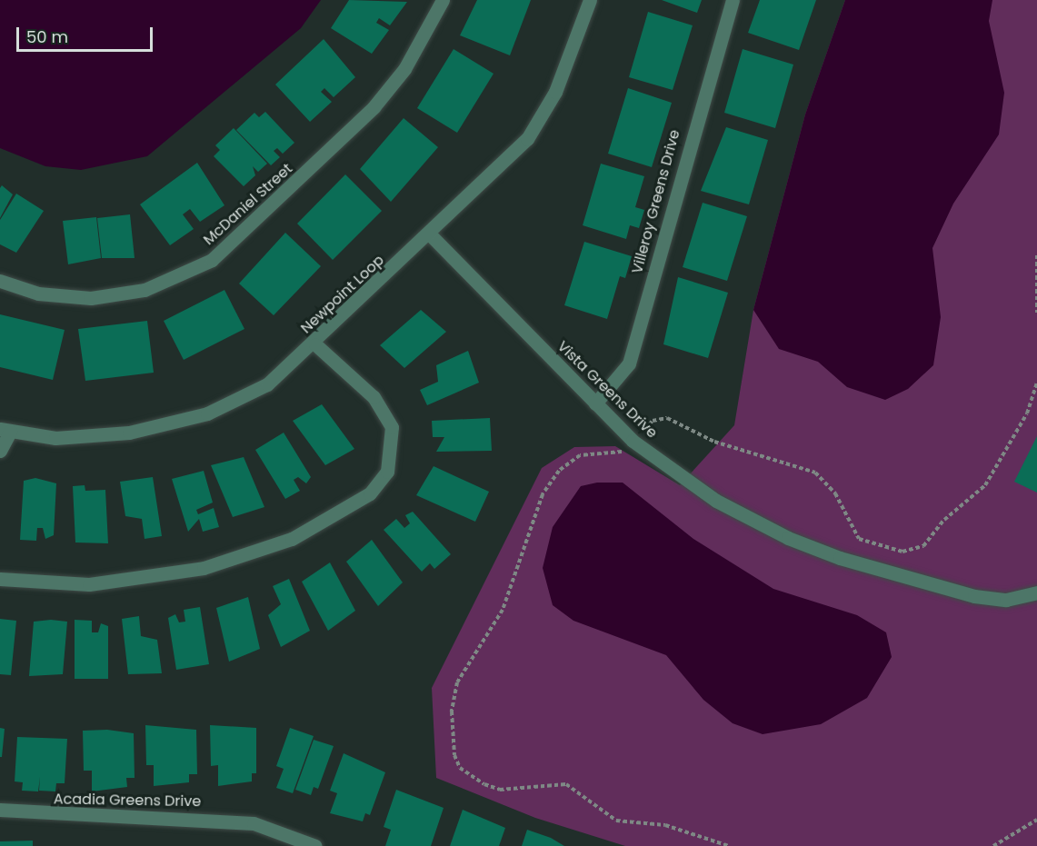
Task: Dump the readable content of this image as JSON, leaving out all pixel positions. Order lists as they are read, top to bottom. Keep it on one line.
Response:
{"streets":{"street":["Villeroy Greens Drive","McDaniel Street","Newpoint Loop","Vista Greens Drive","Acadia Greens Drive"]},"crossings":[["Villeroy Greens Drive","Vista Greens Drive"],["Newpoint Loop","Vista Greens Drive"]],"scale_bar":"50 m"}
